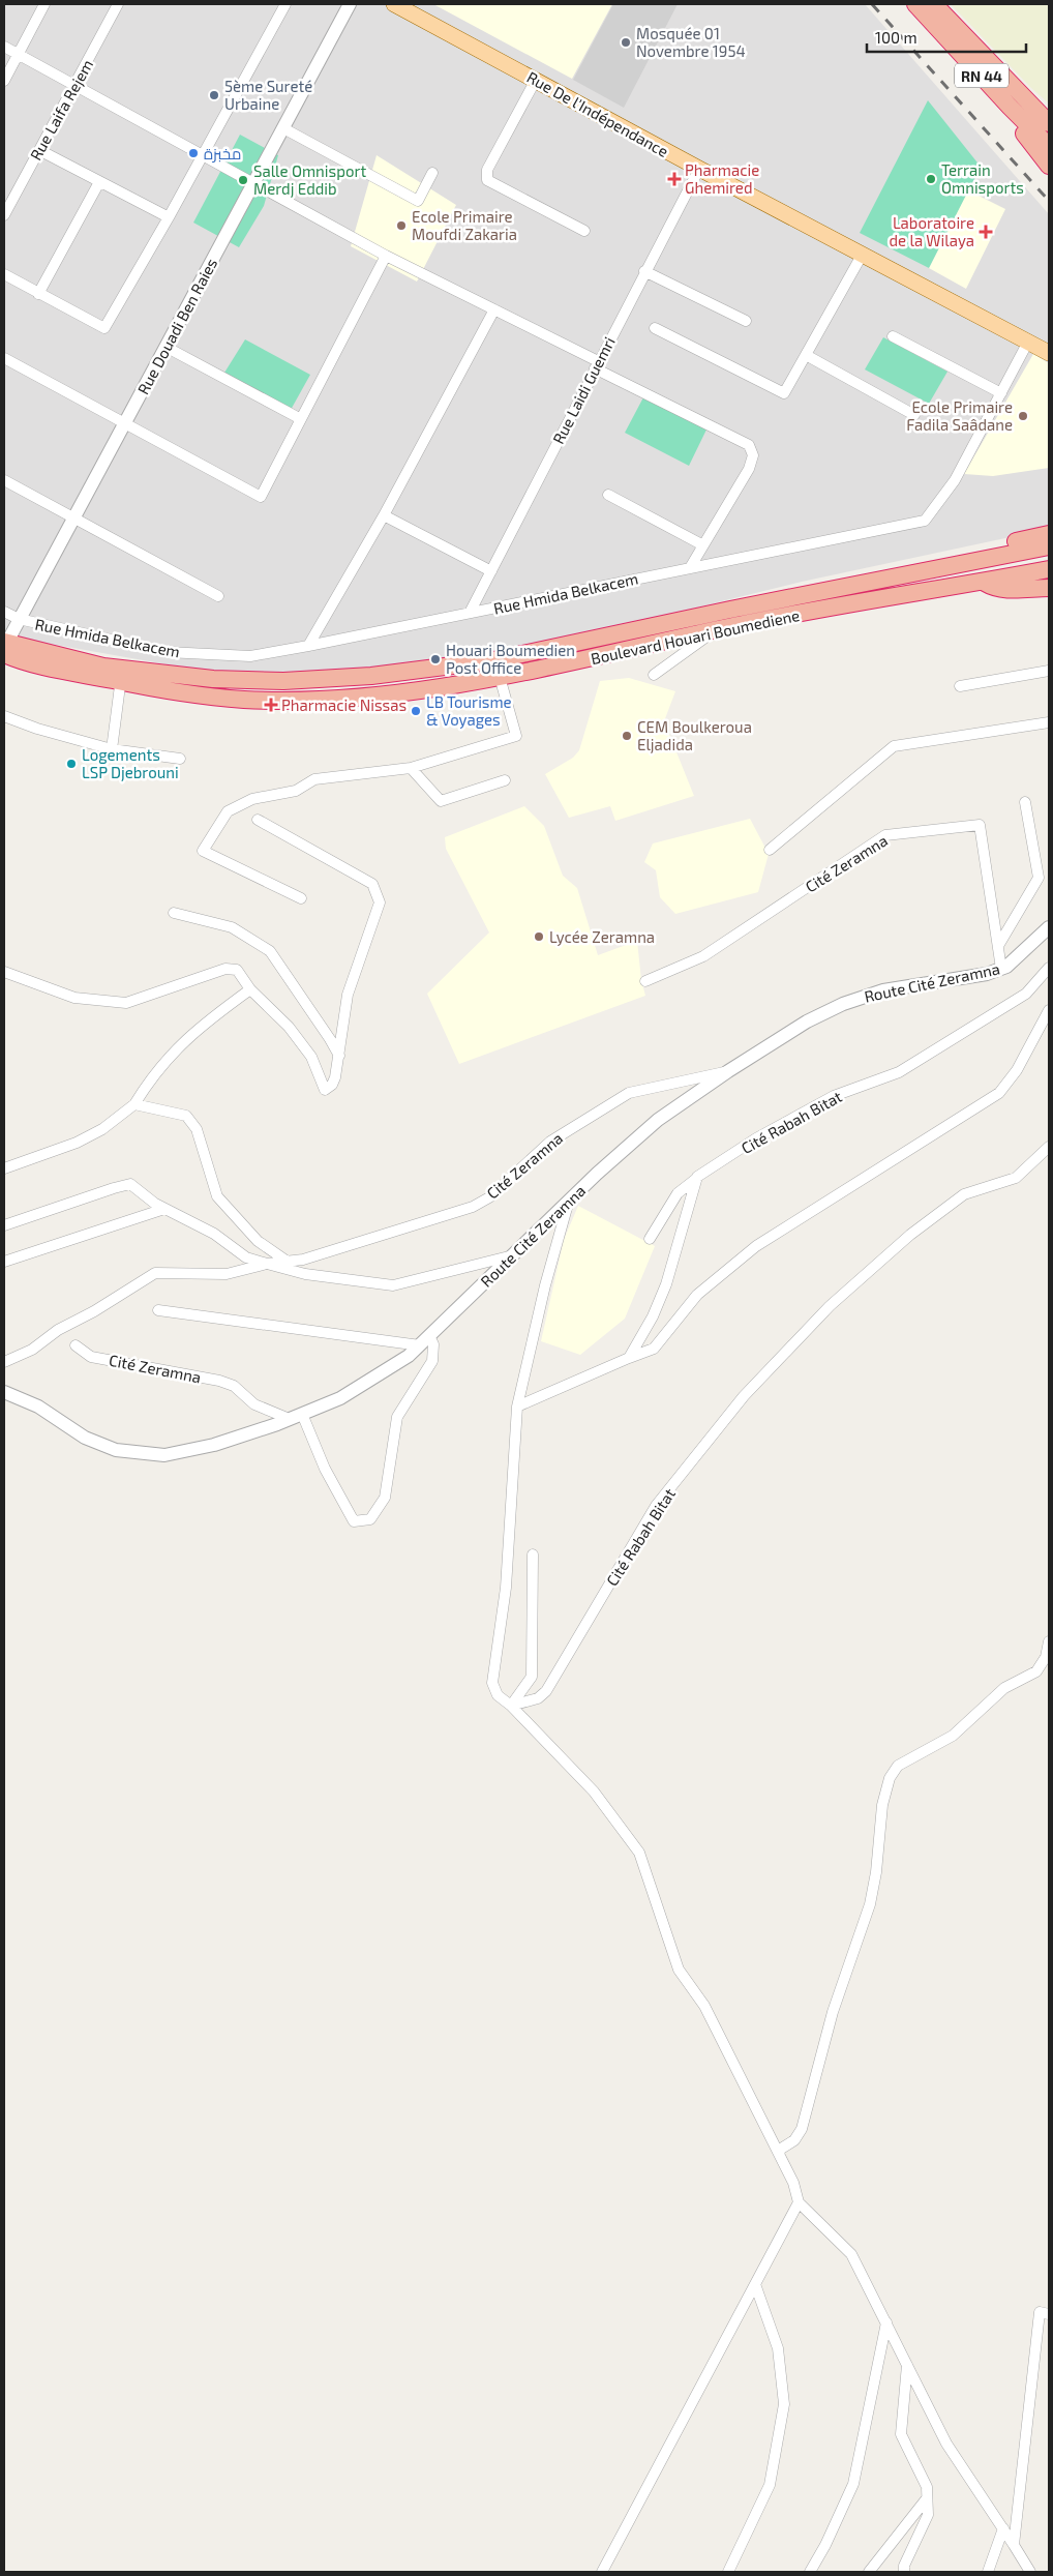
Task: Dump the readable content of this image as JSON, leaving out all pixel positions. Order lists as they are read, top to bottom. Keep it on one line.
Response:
{"streets":{"highway":["RN 44","Boulevard Houari Boumediene"],"main road":["Rue De l'Indépendance"],"street":["Rue Laifa Rejem","Rue Douadi Ben Raies","Rue Laidi Guemri","Rue Hmida Belkacem","Cité Zeramna","Route Cité Zeramna","Cité Rabah Bitat"]},"crossings":[["Rue De l'Indépendance","Rue Laidi Guemri"],["Rue De l'Indépendance","Rue Hmida Belkacem"],["Rue Douadi Ben Raies","Rue Hmida Belkacem"],["Rue Douadi Ben Raies","Boulevard Houari Boumediene"],["Rue Laidi Guemri","Rue Hmida Belkacem"],["Cité Zeramna","Route Cité Zeramna"]],"places":{"other":["Mosquée 01 Novembre 1954","5ème Sureté Urbaine","مخبزة","Terrain Omnisports","Salle Omnisport Merdj Eddib","Ecole Primaire Moufdi Zakaria","Ecole Primaire Fadila Saâdane","Houari Boumedien Post Office","LB Tourisme & Voyages","CEM Boulkeroua Eljadida","Logements LSP Djebrouni","Lycée Zeramna"],"health":["Pharmacie Ghemired","Laboratoire de la Wilaya","Pharmacie Nissas"]},"scale_bar":"100 m"}
